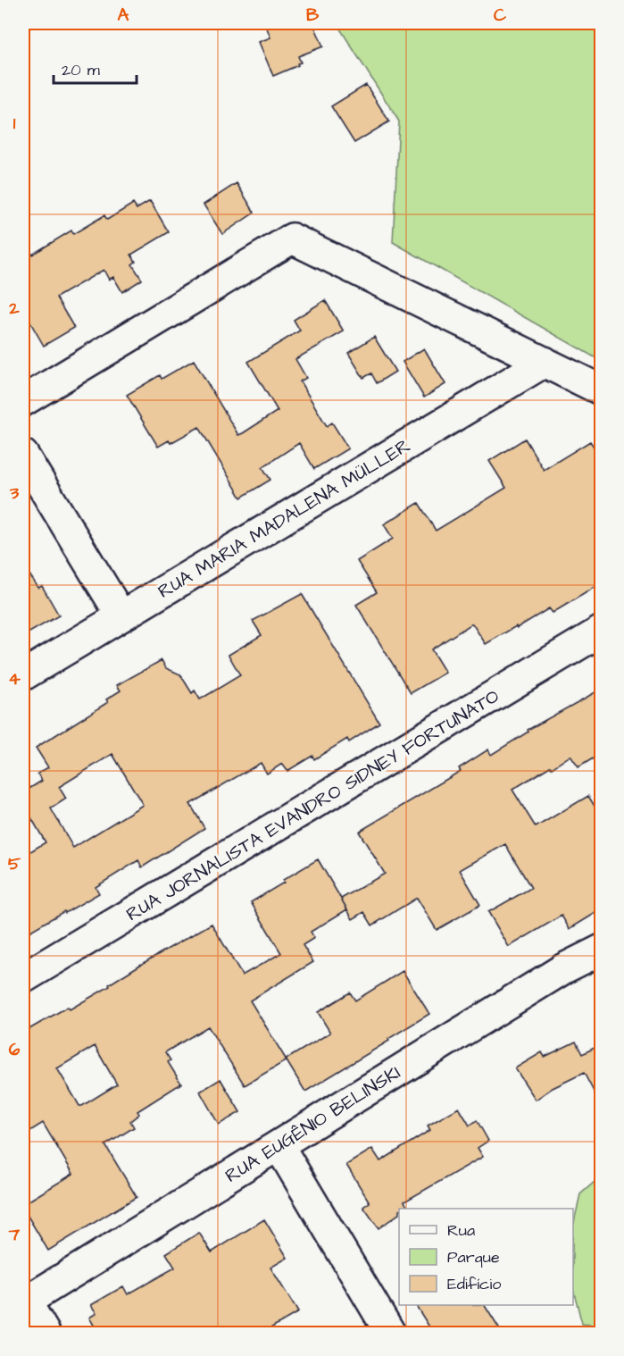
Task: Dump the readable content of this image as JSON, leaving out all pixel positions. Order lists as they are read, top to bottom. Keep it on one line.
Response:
{"streets":{"street":["RUA MARIA MADALENA MÜLLER","RUA JORNALISTA EVANDRO SIDNEY FORTUNATO","RUA EUGÊNIO BELINSKI"]},"legend":["Rua","Parque","Edifício"],"scale_bar":"20 m","grid":{"columns":["A","B","C"],"rows":["1","2","3","4","5","6","7"]}}
